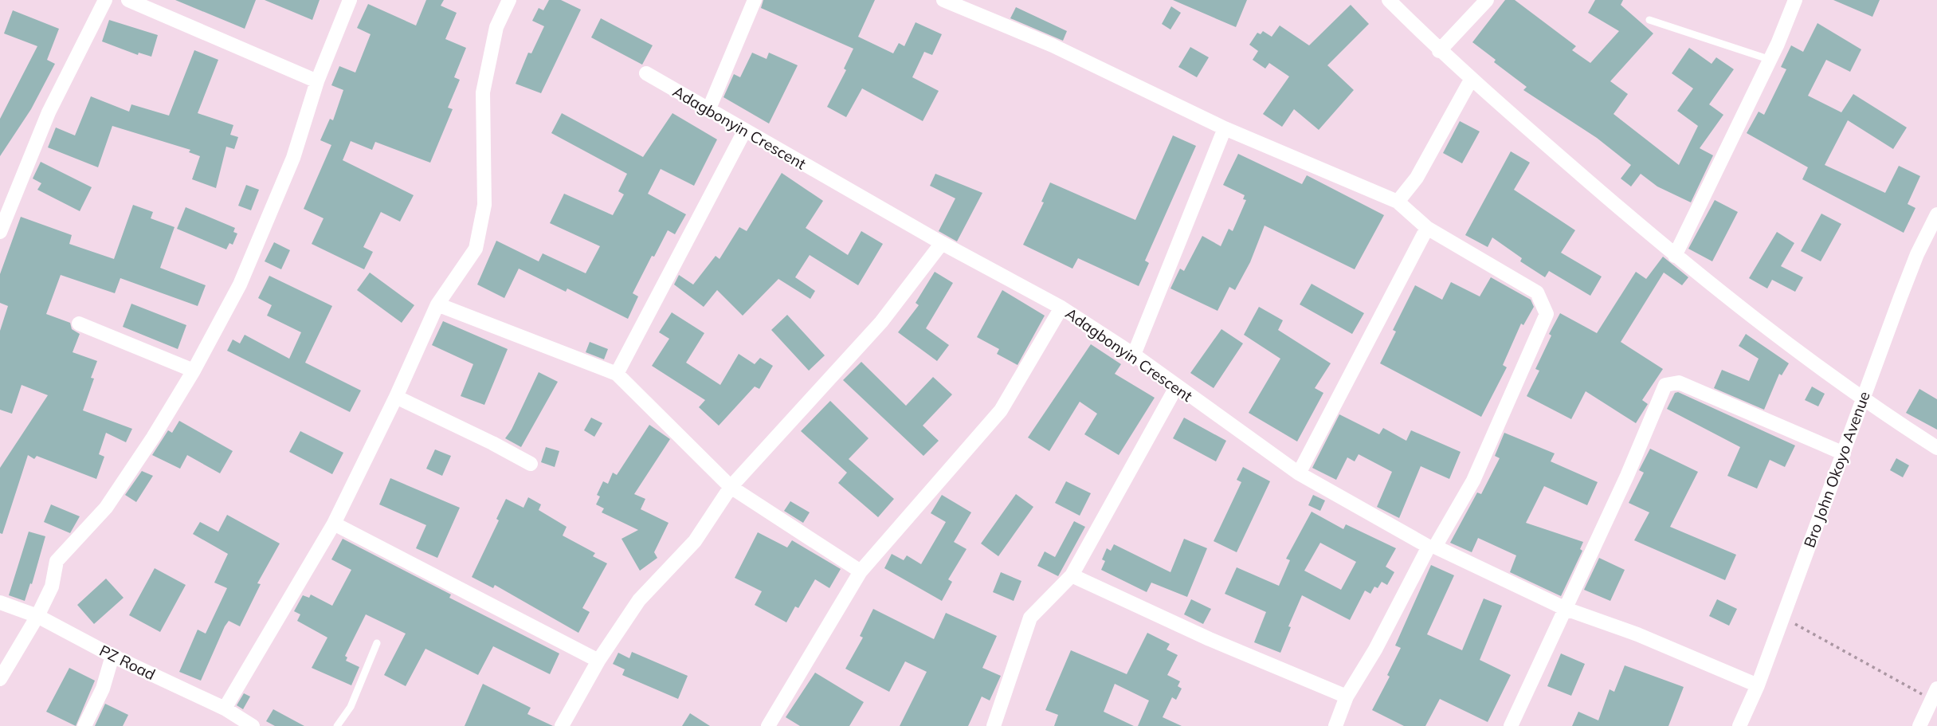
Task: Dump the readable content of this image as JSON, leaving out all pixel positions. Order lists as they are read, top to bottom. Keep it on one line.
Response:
{"streets":{"street":["Adagbonyin Crescent","Bro John Okoyo Avenue","PZ Road"]},"crossings":[["Adagbonyin Crescent","Bro John Okoyo Avenue"]]}
